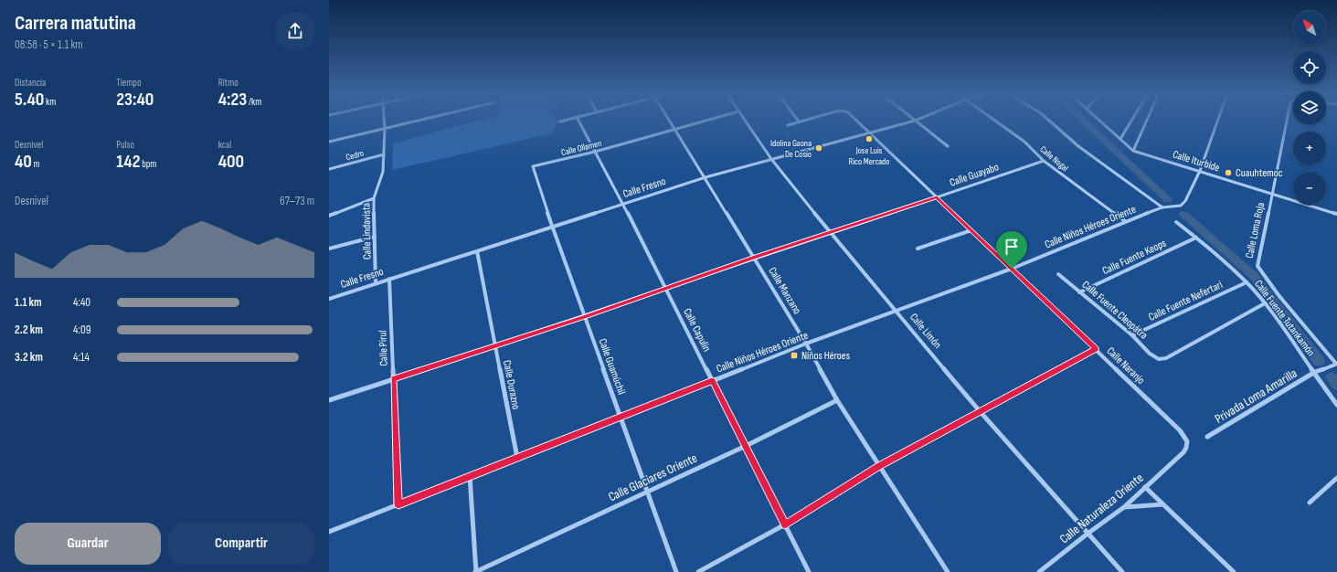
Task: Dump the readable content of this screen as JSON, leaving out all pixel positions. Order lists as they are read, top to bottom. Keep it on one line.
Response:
{"streets":{"street":["Calle Ollamen","Cedro","Calle Nogal","Calle Iturbide","Calle Guayabo","Calle Fresno","Calle Niños Héroes Oriente","Calle Loma Roja","Calle Lindavista","Calle Fuente Keops","Calle Manzano","Calle Fuente Nefertari","Calle Fuente Cleopátra","Calle Fuente Tutankamón","Calle Capulín","Calle Limón","Calle Pirul","Calle Naranjo","Calle Guamúchil","Calle Durazno","Privada Loma Amarilla","Calle Glaciares Oriente","Calle Naturaleza Oriente"]},"crossings":[["Calle Ollamen","Calle Manzano"],["Calle Ollamen","Calle Capulín"],["Calle Ollamen","Calle Guamúchil"],["Cedro","Calle Lindavista"],["Calle Nogal","Calle Guayabo"],["Calle Nogal","Calle Niños Héroes Oriente"],["Calle Iturbide","Calle Niños Héroes Oriente"],["Calle Iturbide","Calle Loma Roja"],["Calle Guayabo","Calle Manzano"],["Calle Guayabo","Calle Capulín"],["Calle Guayabo","Calle Limón"],["Calle Guayabo","Calle Pirul"],["Calle Guayabo","Calle Naranjo"],["Calle Guayabo","Calle Guamúchil"],["Calle Guayabo","Calle Durazno"],["Calle Fresno","Calle Lindavista"],["Calle Fresno","Calle Manzano"],["Calle Fresno","Calle Capulín"],["Calle Fresno","Calle Limón"],["Calle Fresno","Calle Pirul"],["Calle Fresno","Calle Naranjo"],["Calle Fresno","Calle Guamúchil"],["Calle Fresno","Calle Durazno"],["Calle Niños Héroes Oriente","Calle Manzano"],["Calle Niños Héroes Oriente","Calle Capulín"],["Calle Niños Héroes Oriente","Calle Limón"],["Calle Niños Héroes Oriente","Calle Pirul"],["Calle Niños Héroes Oriente","Calle Naranjo"],["Calle Niños Héroes Oriente","Calle Guamúchil"],["Calle Niños Héroes Oriente","Calle Durazno"],["Calle Loma Roja","Privada Loma Amarilla"],["Calle Fuente Keops","Calle Fuente Cleopátra"],["Calle Fuente Keops","Calle Fuente Tutankamón"],["Calle Manzano","Calle Glaciares Oriente"],["Calle Fuente Nefertari","Calle Fuente Cleopátra"],["Calle Fuente Nefertari","Calle Fuente Tutankamón"],["Calle Fuente Cleopátra","Calle Fuente Tutankamón"],["Calle Fuente Tutankamón","Privada Loma Amarilla"],["Calle Capulín","Calle Glaciares Oriente"],["Calle Limón","Calle Naturaleza Oriente"],["Calle Naranjo","Calle Naturaleza Oriente"],["Calle Guamúchil","Calle Glaciares Oriente"]],"places":{"other":["Jose Luis Rico Mercado","Idolina Gaona De Cosio","Cuauhtemoc"],"transit":["Niños Héroes"]},"north":"top left","page":{"heading":["Carrera matutina","08:58 · 5 × 1.1 km"],"map_buttons":["+","−"],"stats":[["Distancia","5.40 km"],["Tiempo","23:40"],["Ritmo","4:23 /km"],["Desnivel","40 m"],["Pulso","142 bpm"],["kcal","400"]],"chart":["Desnivel","67–73 m"],"list":[{"name":"1.1 km","note":"4:40"},{"name":"2.2 km","note":"4:09"},{"name":"3.2 km","note":"4:14"}],"buttons":["Guardar","Compartir"]}}
